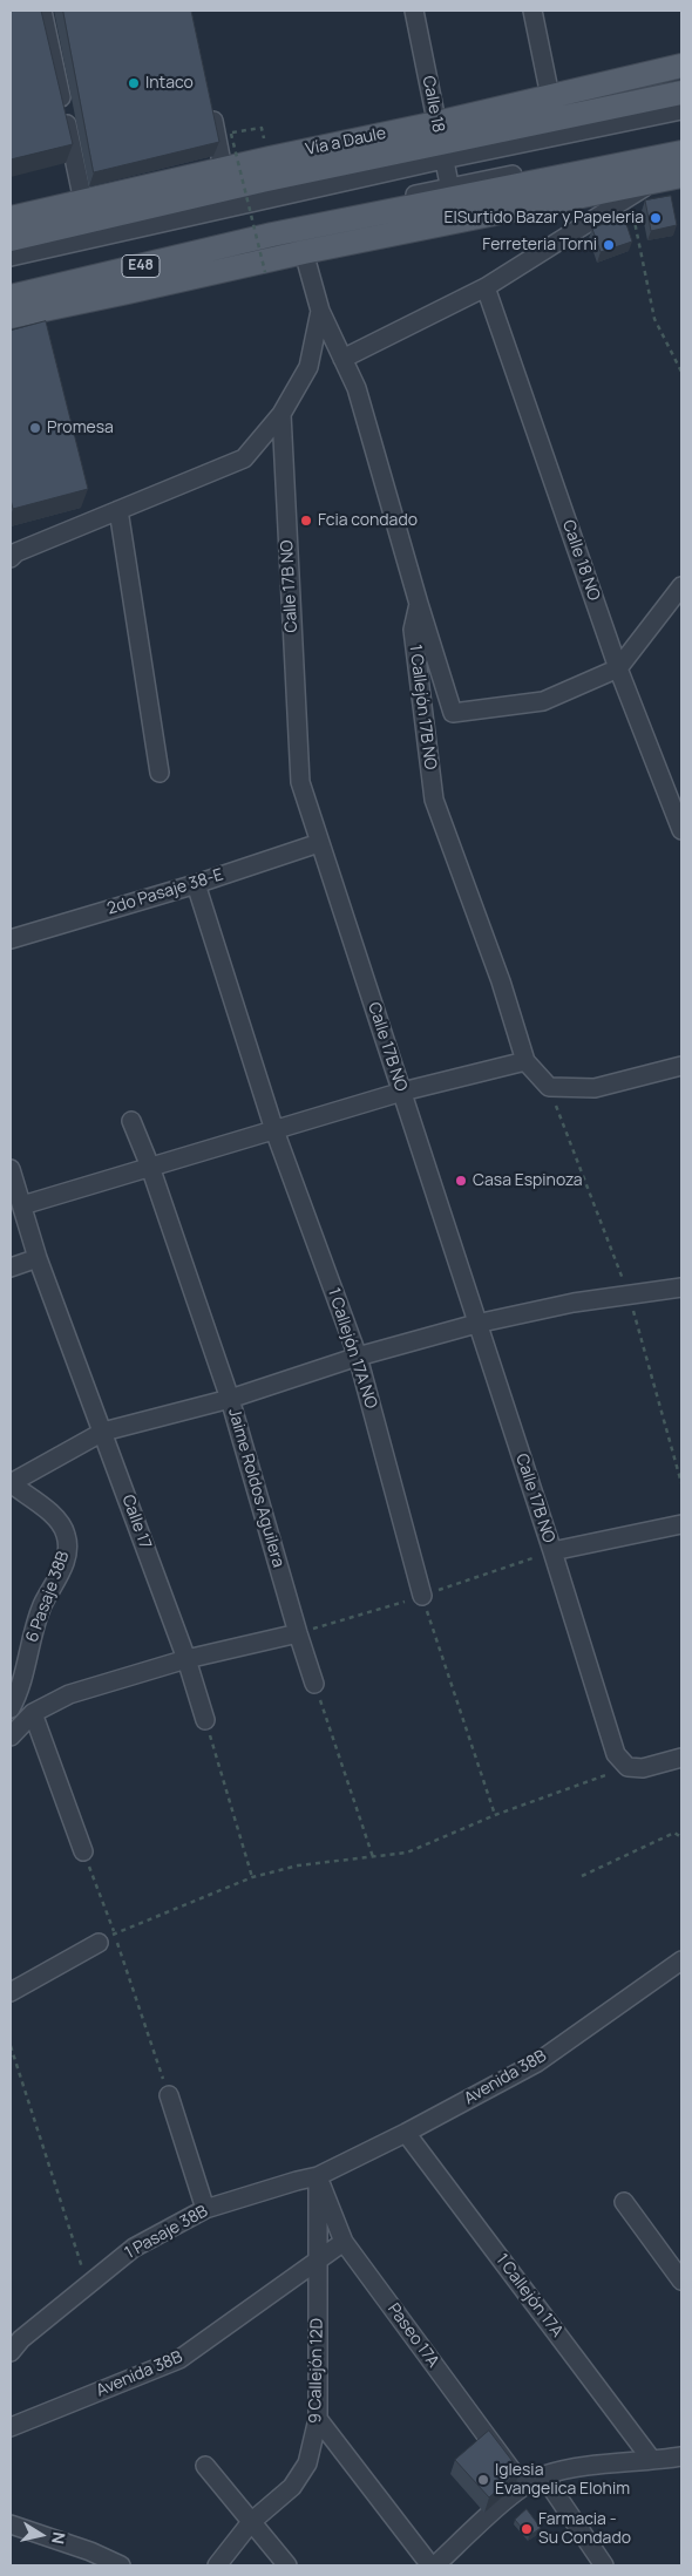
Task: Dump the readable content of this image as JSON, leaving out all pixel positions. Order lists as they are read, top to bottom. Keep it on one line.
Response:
{"streets":{"main road":["Vía a Daule","E48"],"street":["Calle 18","Calle 18 NO","Calle 17B NO","1 Callejón 17B NO","2do Pasaje 38-E","1 Callejón 17A NO","Jaime Roldos Aguilera","Calle 17","6 Pasaje 38B","Avenida 38B","1 Pasaje 38B","1 Callejón 17A","Paseo 17A","9 Callejón 12D"]},"crossings":[["Calle 18","Vía a Daule"],["Calle 18","E48"],["E48","1 Callejón 17B NO"],["Calle 17B NO","2do Pasaje 38-E"],["2do Pasaje 38-E","1 Callejón 17A NO"],["Avenida 38B","1 Pasaje 38B"],["Avenida 38B","1 Callejón 17A"],["Avenida 38B","Paseo 17A"],["Avenida 38B","9 Callejón 12D"],["1 Pasaje 38B","Paseo 17A"],["1 Pasaje 38B","9 Callejón 12D"],["Paseo 17A","9 Callejón 12D"]],"places":["Intaco","ElSurtido Bazar y Papeleria","Ferreteria Torni","Promesa","Fcia condado","Casa Espinoza","Iglesia Evangelica Elohim","Farmacia - Su Condado"],"north":"right"}
